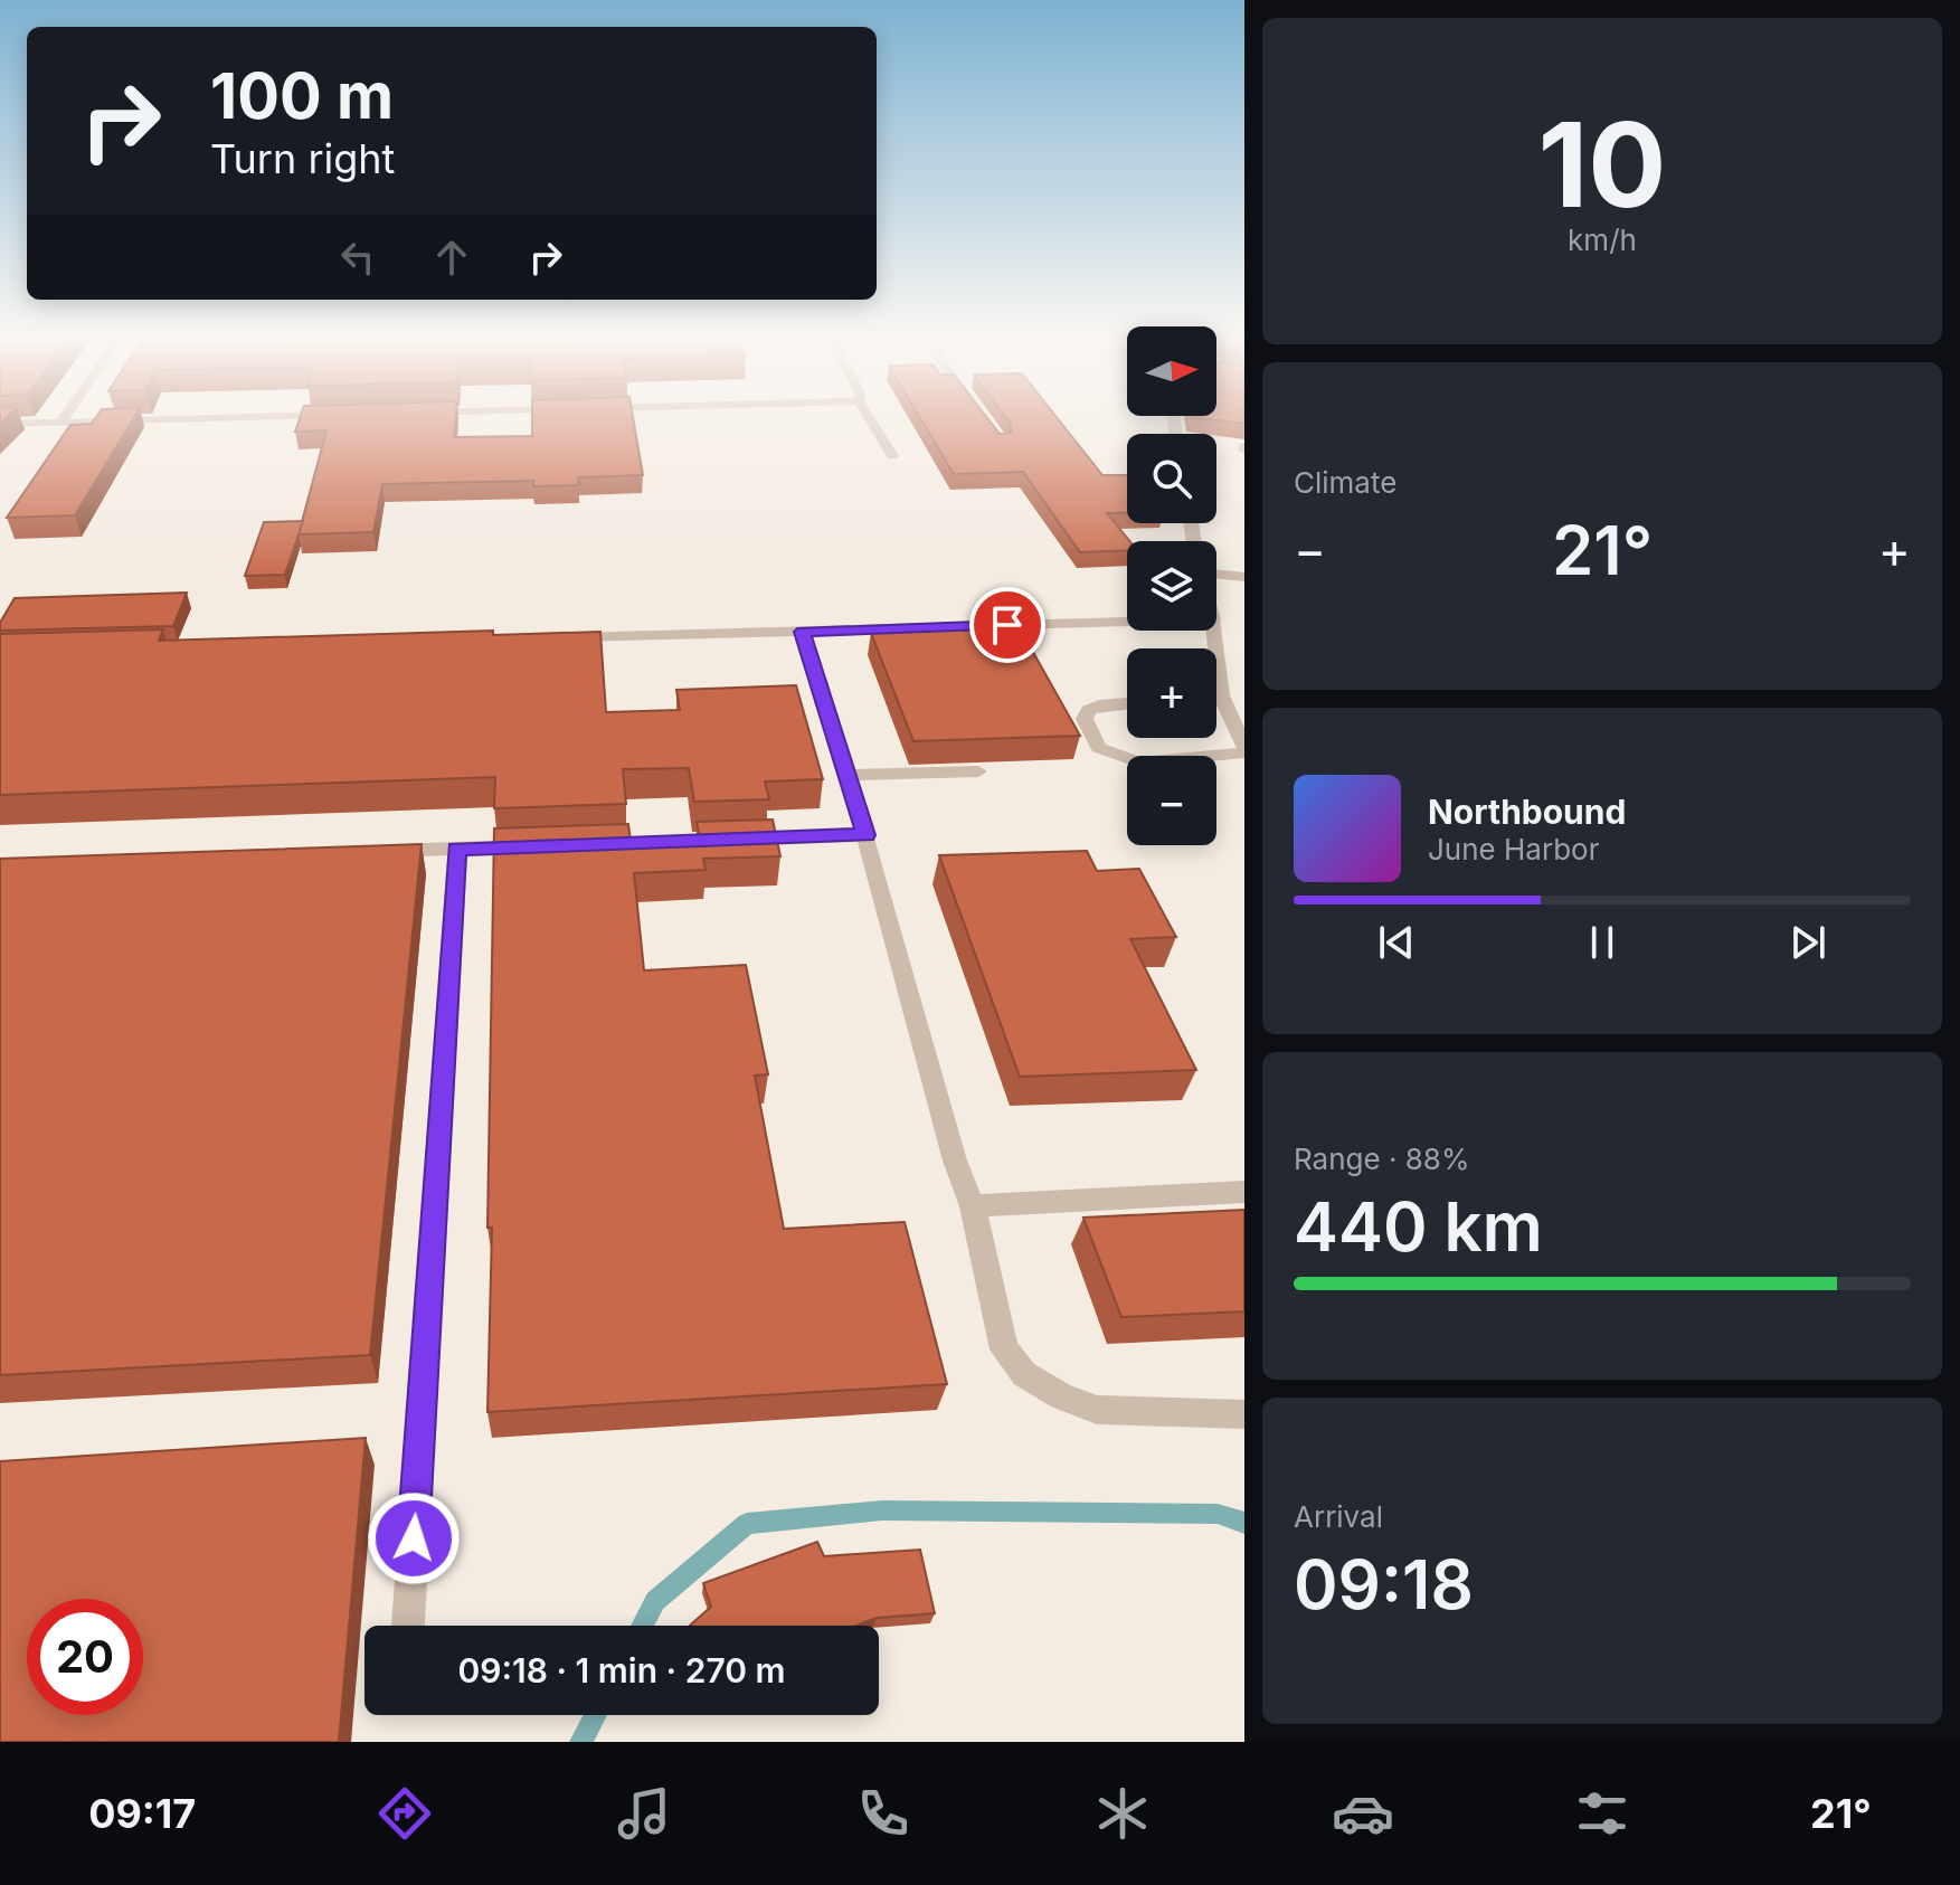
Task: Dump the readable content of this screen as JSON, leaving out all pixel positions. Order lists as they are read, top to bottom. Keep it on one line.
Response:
{"north":"right","page":{"tile":[["10","km/h"],"Climate",["Range · 88%","440 km"],["Arrival","09:18"]],"turn":["100 m","Turn right"],"map_buttons":["+","−"],"heat":["−","21°","+"],"song":["Northbound","June Harbor"],"limit":"20","trip":"09:18 · 1 min · 270 m","tabs":["09:17","21°"]}}
